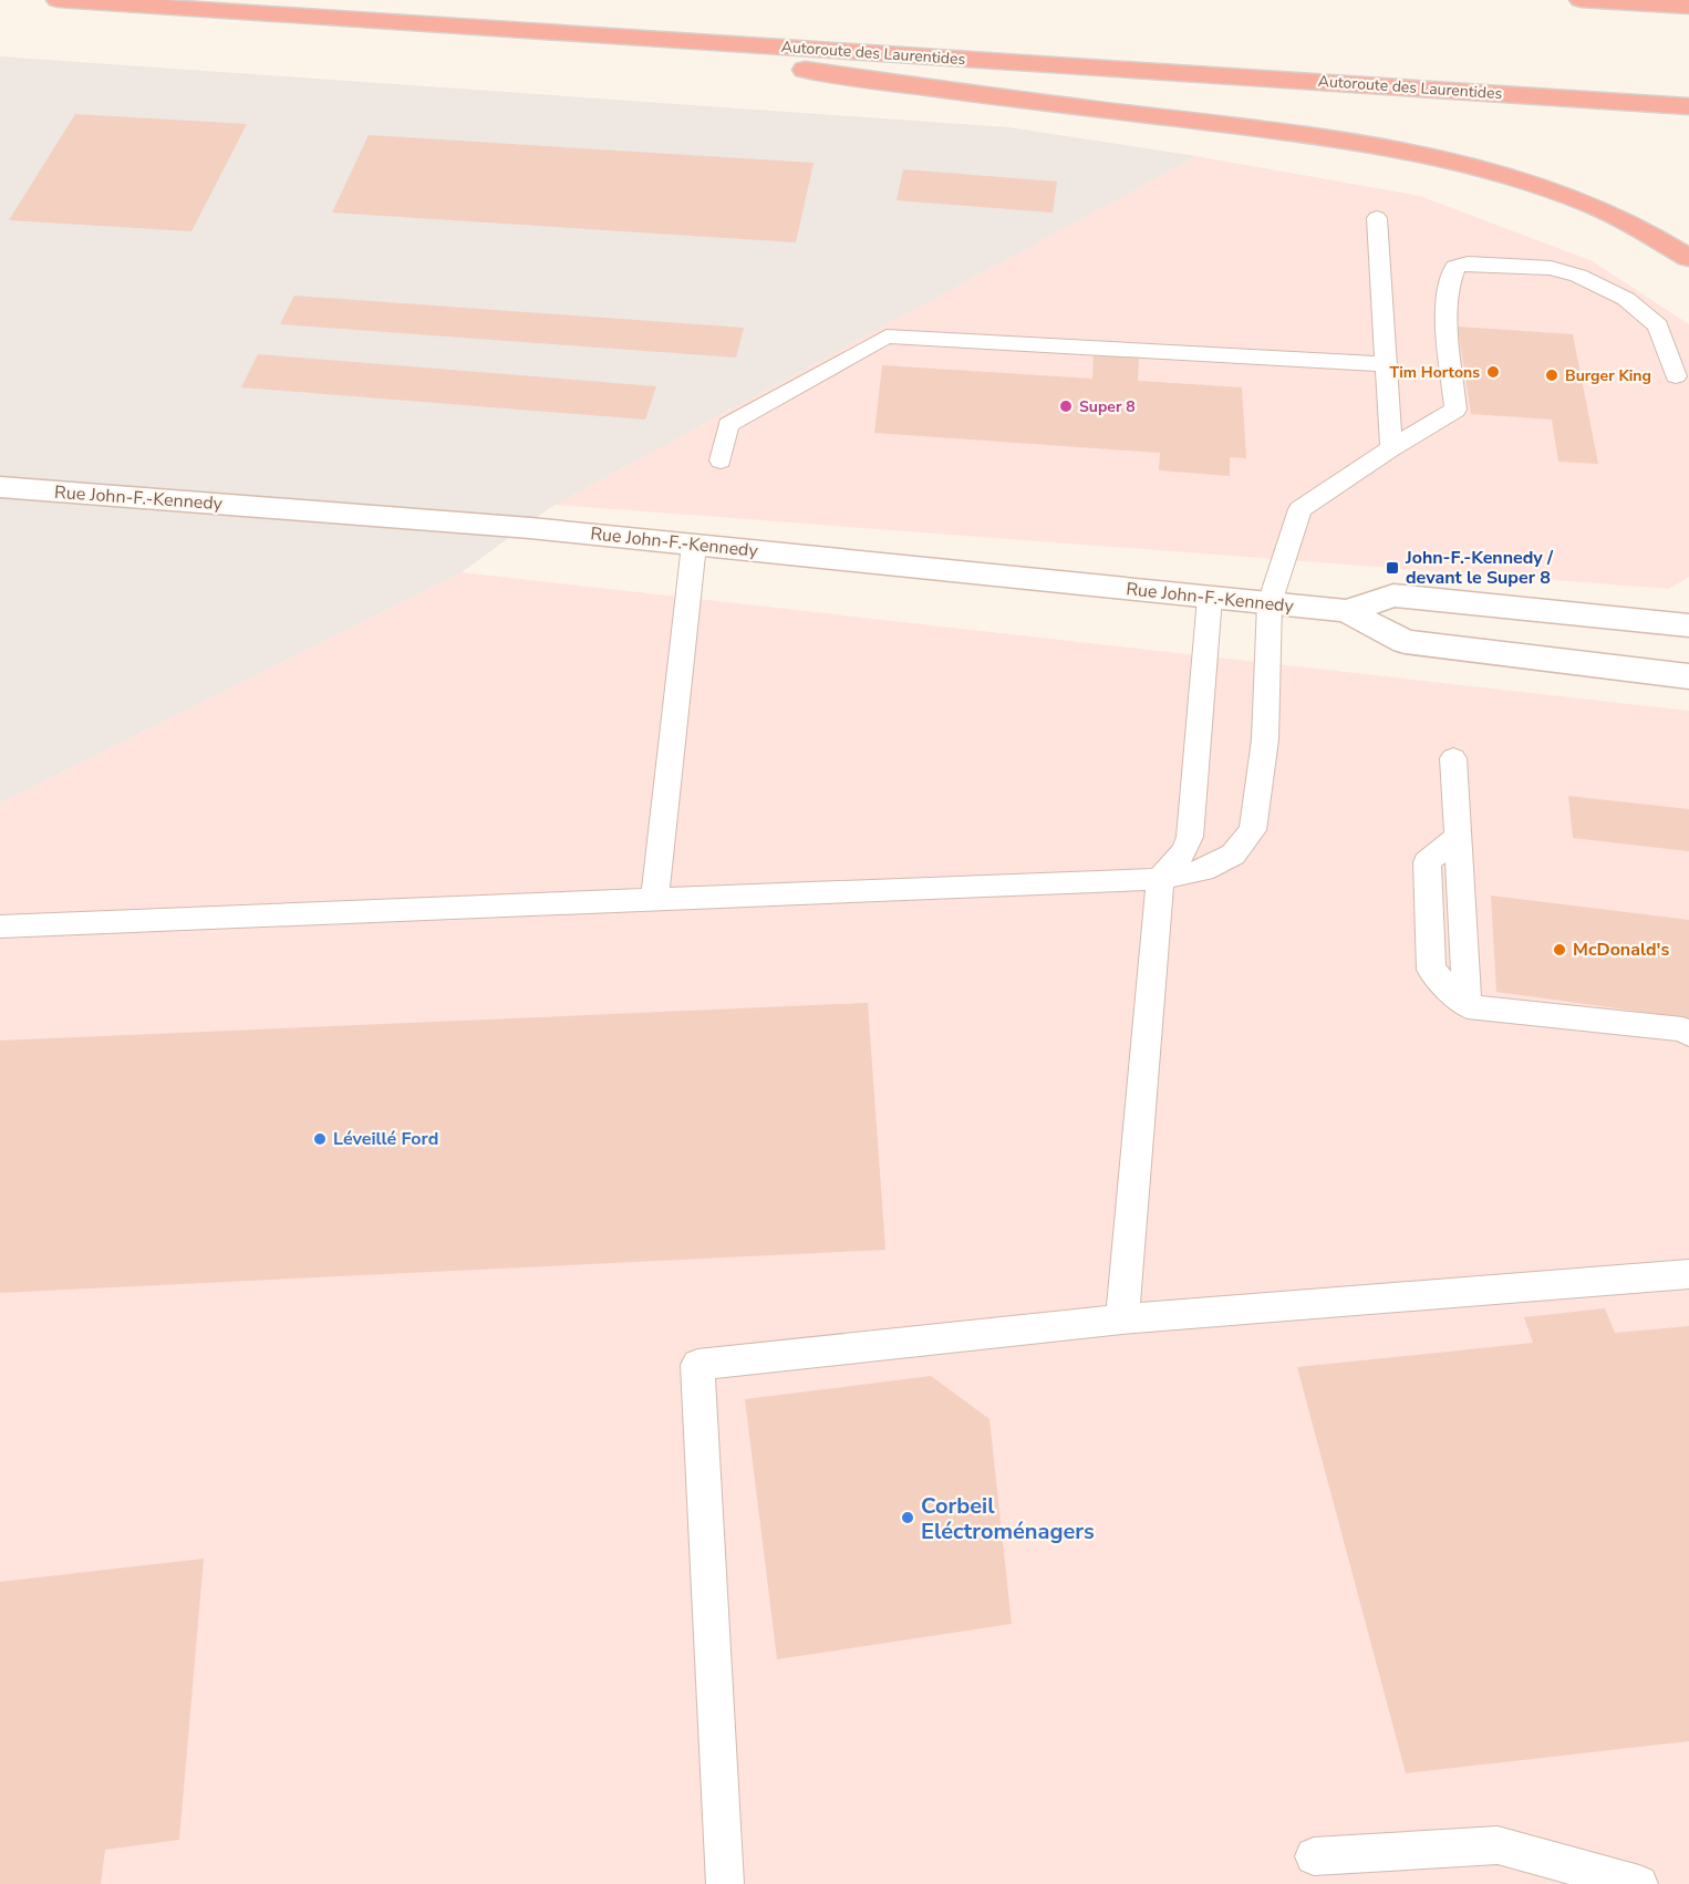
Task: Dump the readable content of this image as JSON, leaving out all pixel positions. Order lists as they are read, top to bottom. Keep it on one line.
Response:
{"streets":{"highway":["Autoroute des Laurentides"],"street":["Rue John-F.-Kennedy"]},"places":{"other":["Tim Hortons","Burger King","Super 8","McDonald's","Léveillé Ford","Corbeil Eléctroménagers"],"transit":["John-F.-Kennedy / devant le Super 8"]}}
